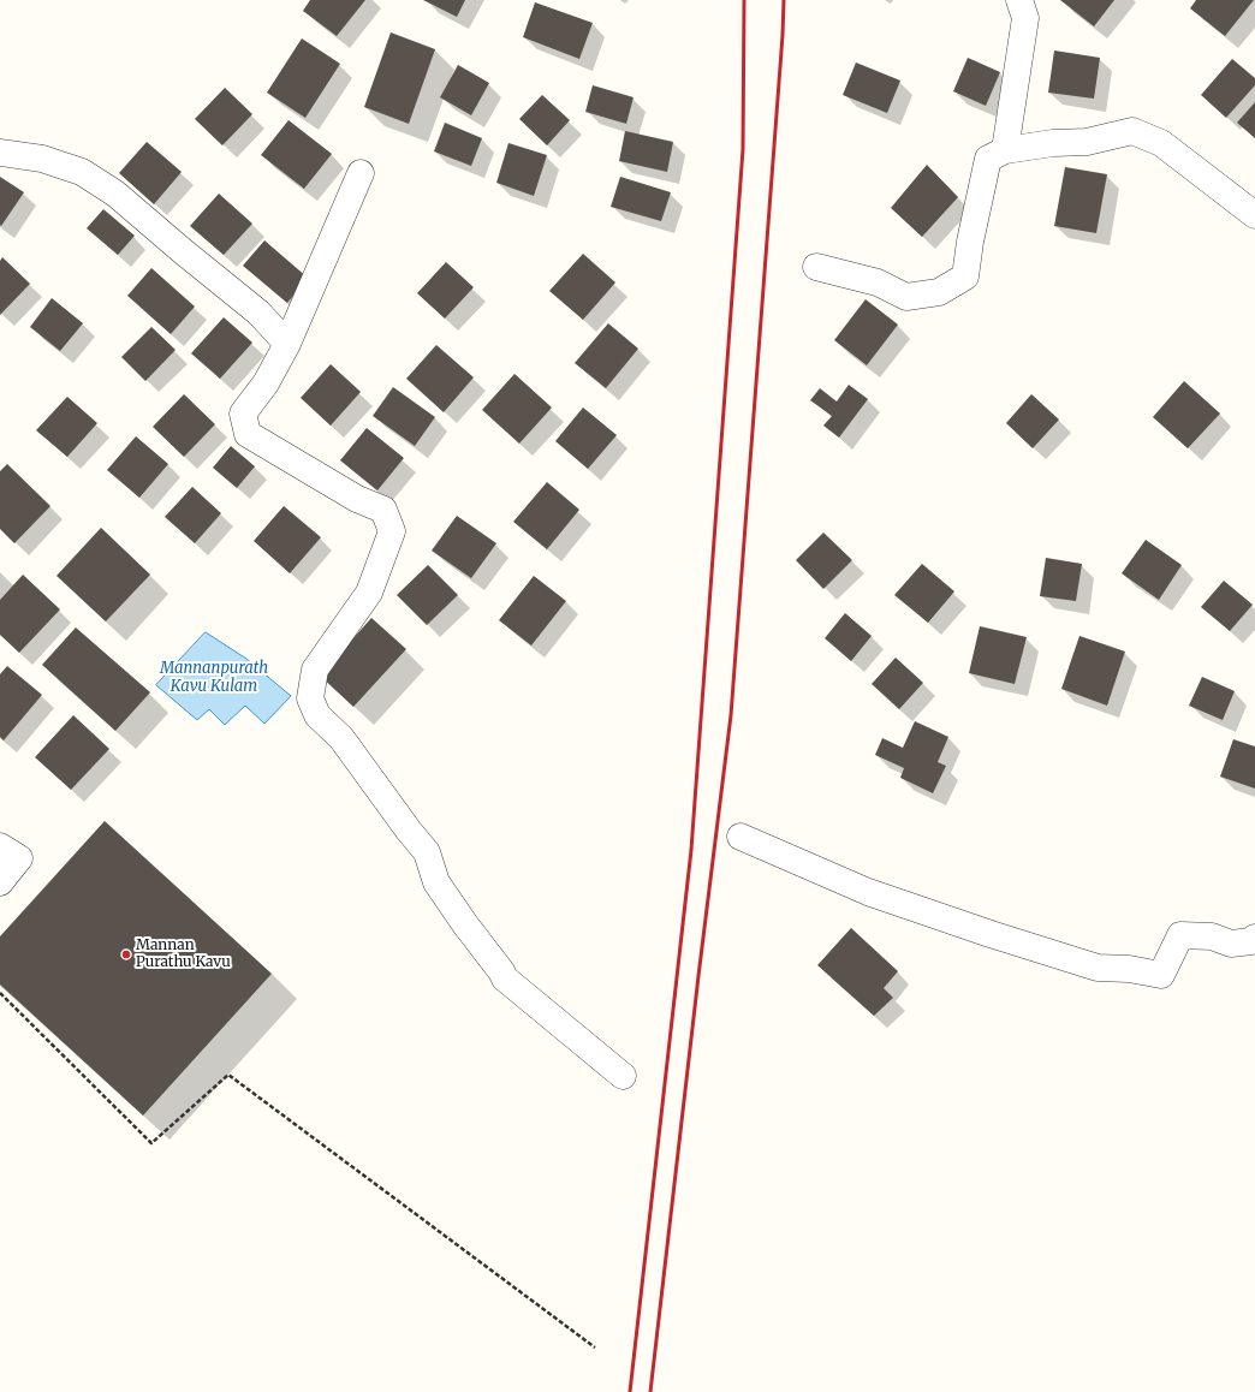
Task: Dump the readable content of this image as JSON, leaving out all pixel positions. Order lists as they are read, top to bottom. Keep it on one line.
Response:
{"water":["Mannanpurath Kavu Kulam"],"places":["Mannan Purathu Kavu"]}
